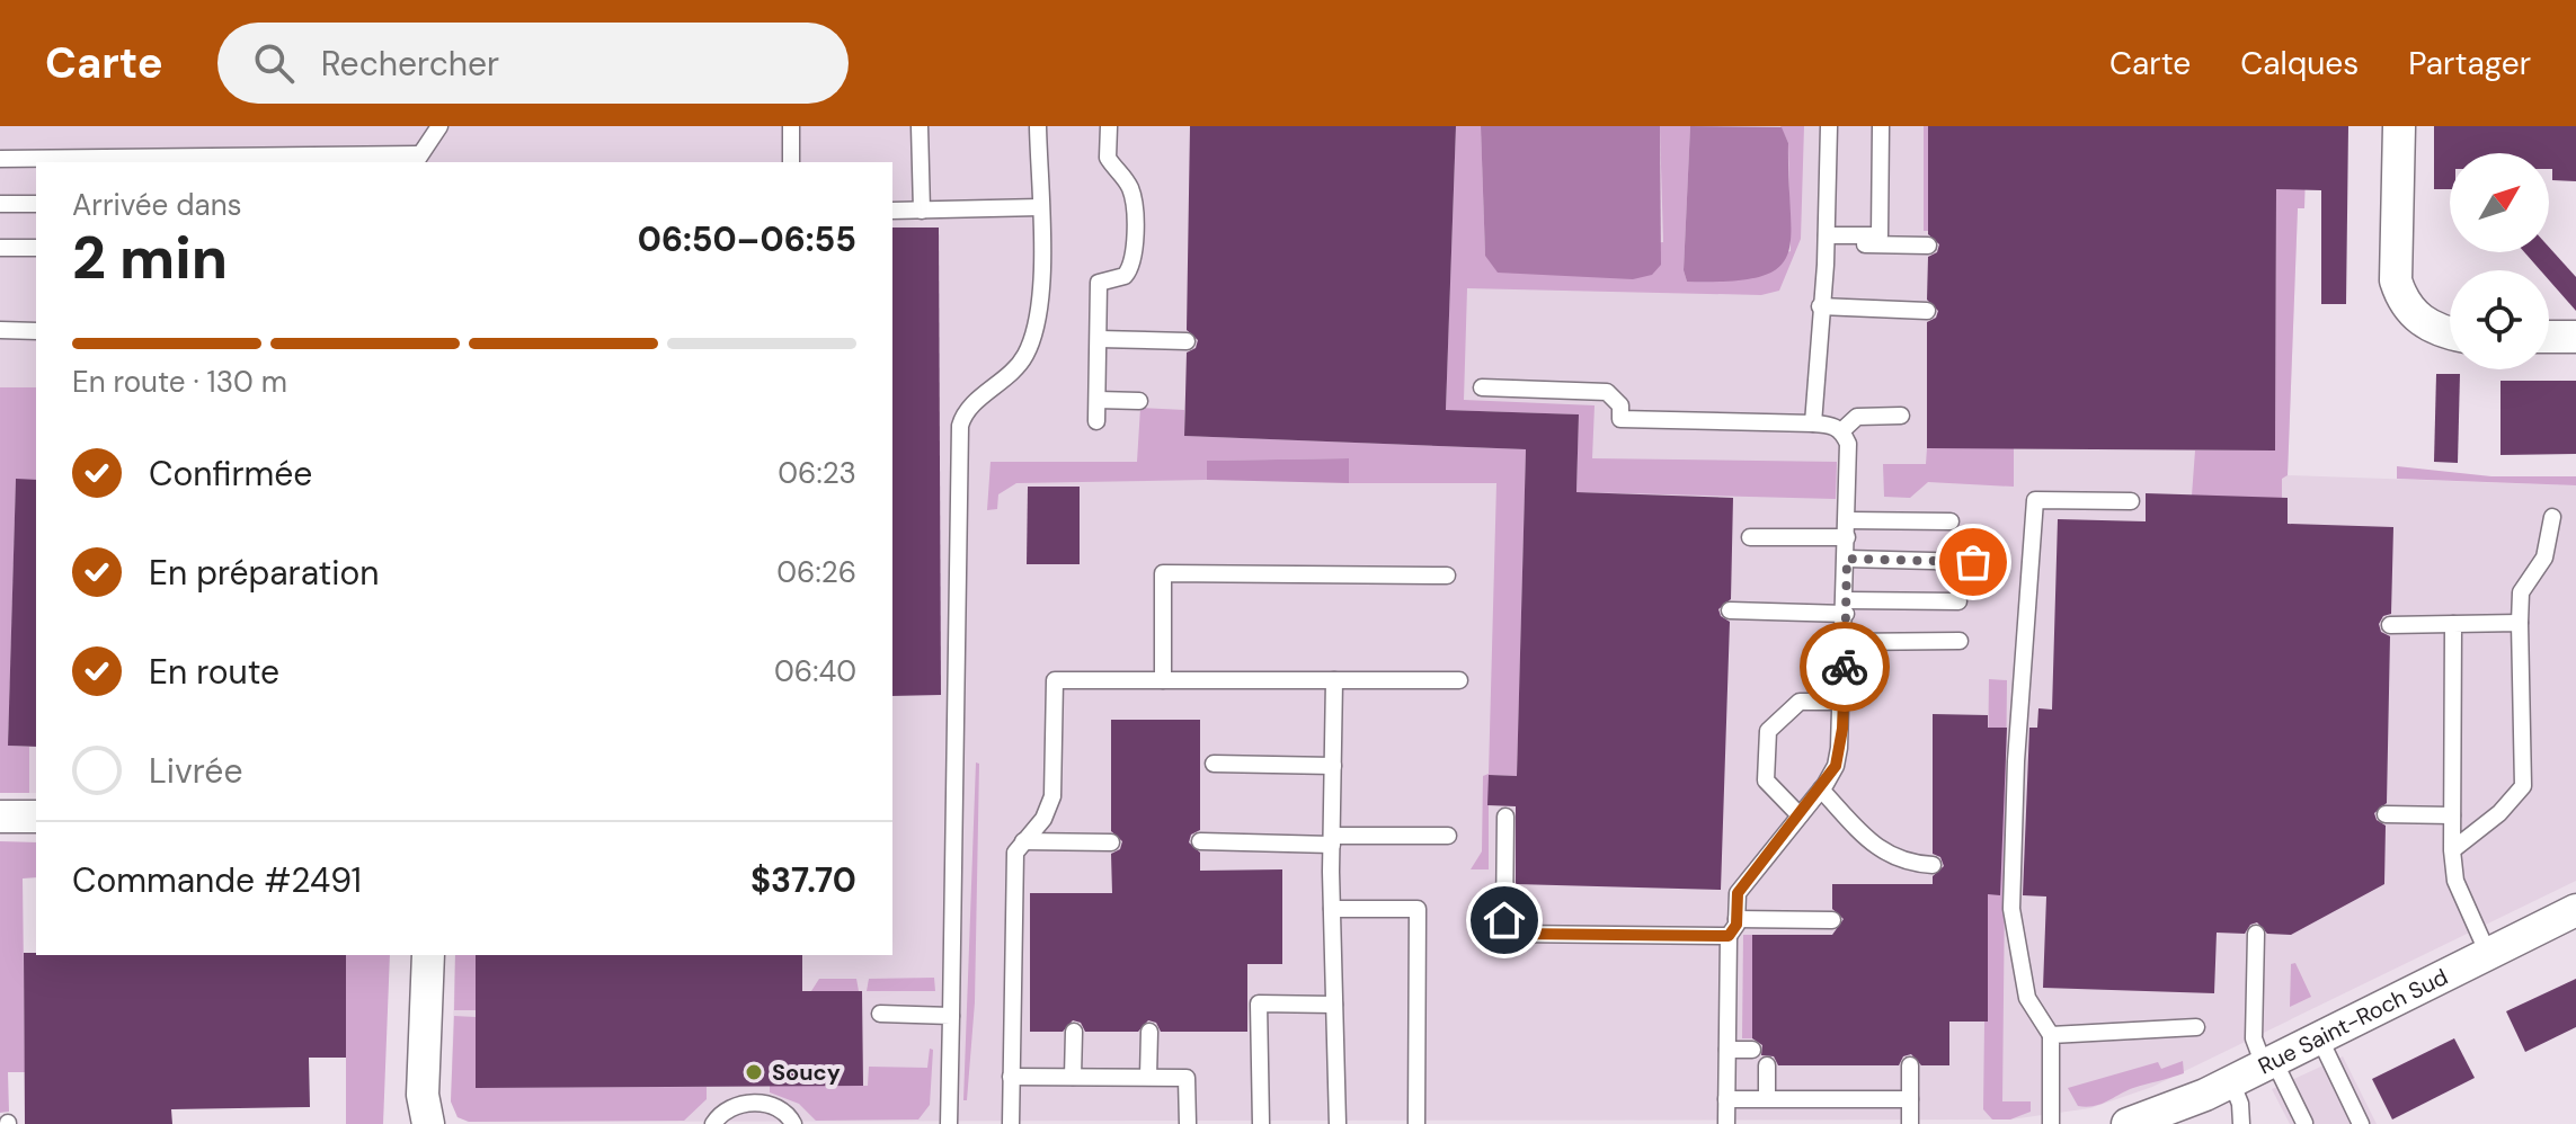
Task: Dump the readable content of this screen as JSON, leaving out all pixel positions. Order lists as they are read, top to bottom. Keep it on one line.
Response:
{"streets":{"street":["Rue Saint-Roch Sud"]},"places":["Soucy"],"north":"top right","page":{"header":"Carte","search":"Rechercher","nav":["Carte","Calques","Partager"],"heading":["2 min","Arrivée dans","06:50–06:55"],"panel":["Commande #2491","$37.70"],"bar":"En route · 130 m","list":[["Confirmée","06:23"],["En préparation","06:26"],["En route","06:40"],"Livrée"]}}
